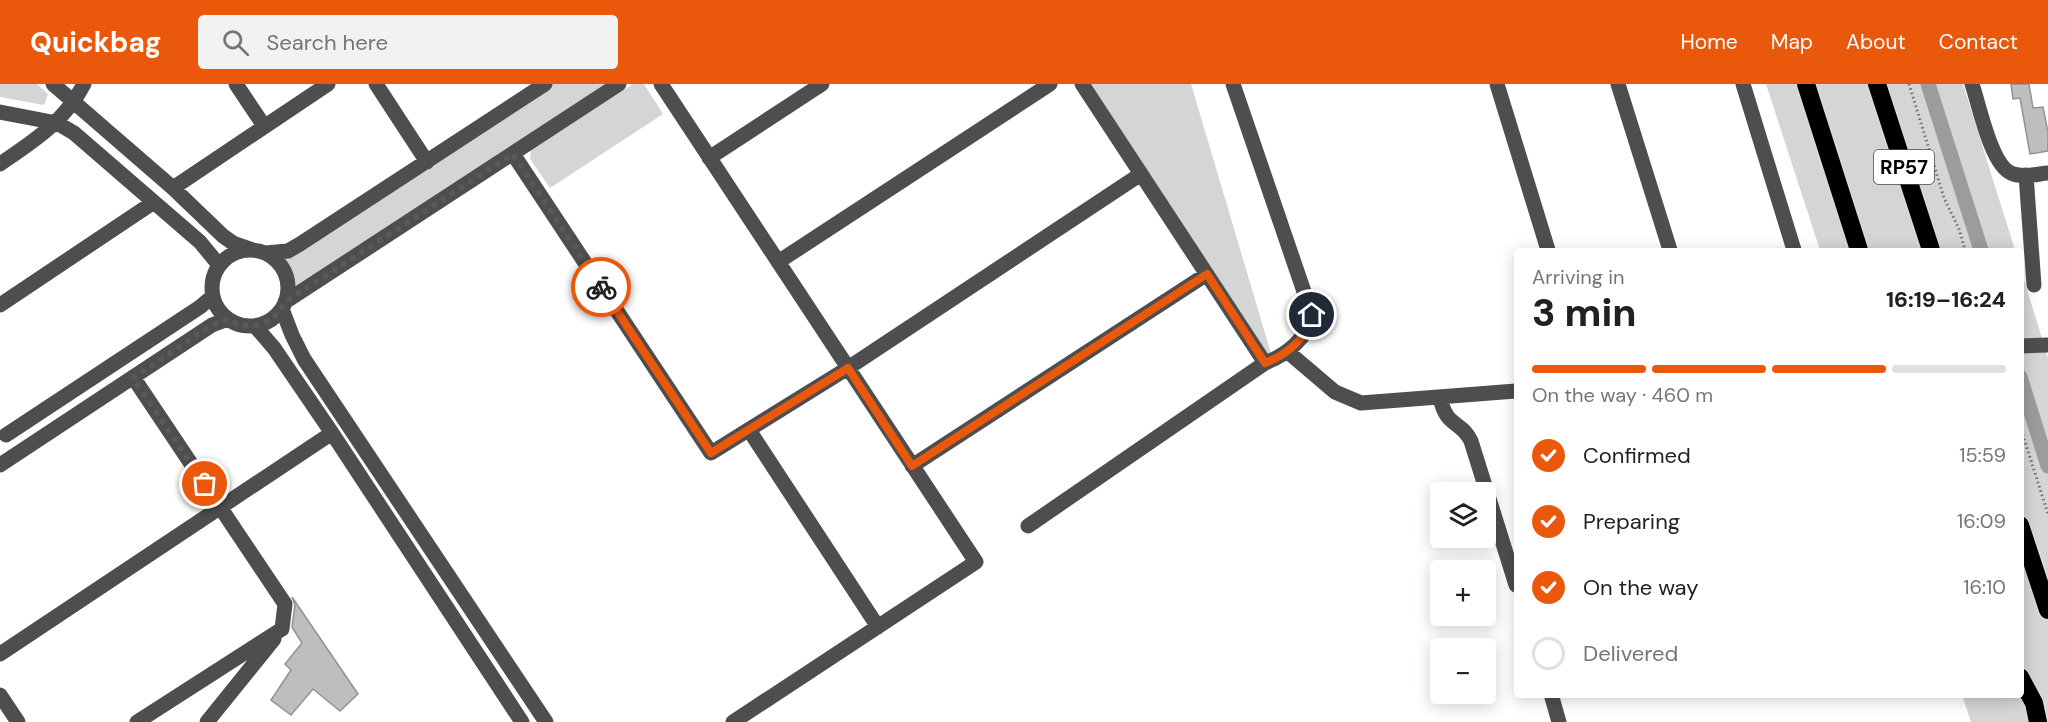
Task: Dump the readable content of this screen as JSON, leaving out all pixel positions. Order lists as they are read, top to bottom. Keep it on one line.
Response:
{"streets":{"highway":["RP57"]},"page":{"header":"Quickbag","search":"Search here","nav":["Home","Map","About","Contact"],"heading":["3 min","Arriving in","16:19–16:24"],"bar":"On the way · 460 m","list":[["Confirmed","15:59"],["Preparing","16:09"],["On the way","16:10"],"Delivered"],"map_buttons":["+","−"]}}
